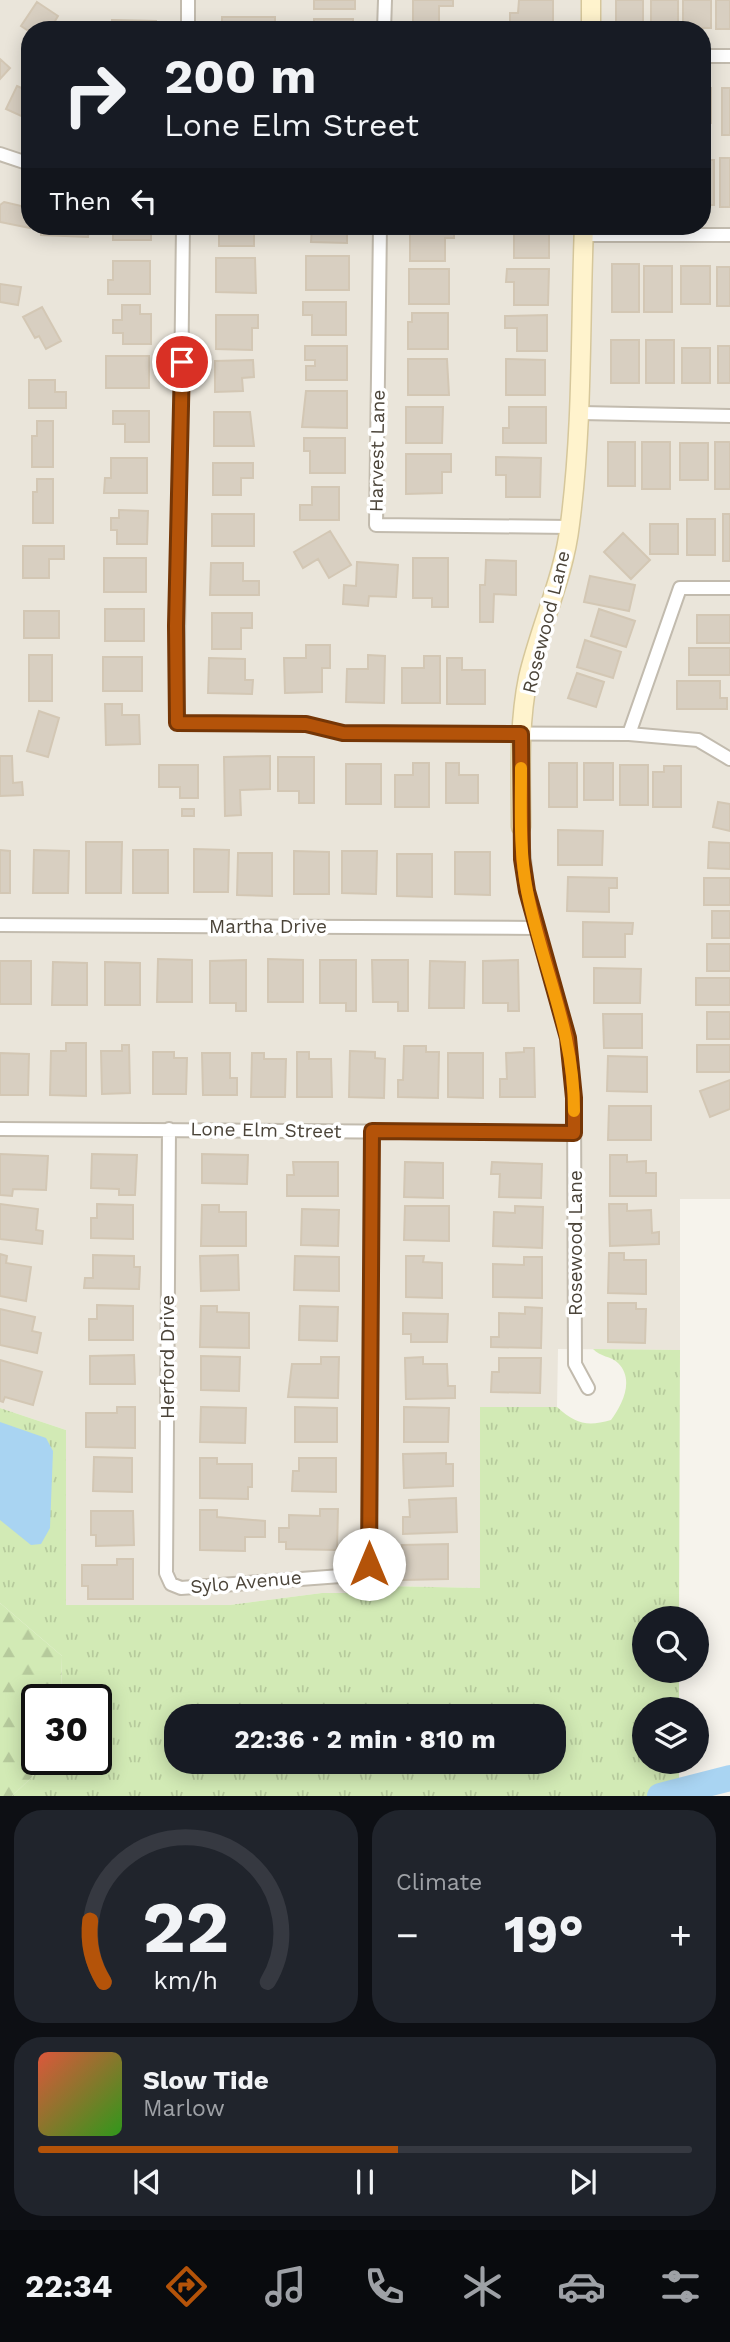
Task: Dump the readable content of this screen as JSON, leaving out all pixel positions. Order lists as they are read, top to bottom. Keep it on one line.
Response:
{"streets":{"street":["Harvest Lane","Rosewood Lane","Martha Drive","Lone Elm Street","Herford Drive","Sylo Avenue"]},"crossings":[["Harvest Lane","Rosewood Lane"],["Rosewood Lane","Martha Drive"],["Rosewood Lane","Lone Elm Street"],["Lone Elm Street","Herford Drive"],["Lone Elm Street","Sylo Avenue"],["Herford Drive","Sylo Avenue"]],"page":{"turn":["200 m","Lone Elm Street"],"then":"Then","limit":"30","trip":"22:36 · 2 min · 810 m","tile":"Climate","heat":["−","19°","+"],"song":["Slow Tide","Marlow"],"tabs":"22:34","gauge":["22","km/h"]}}
